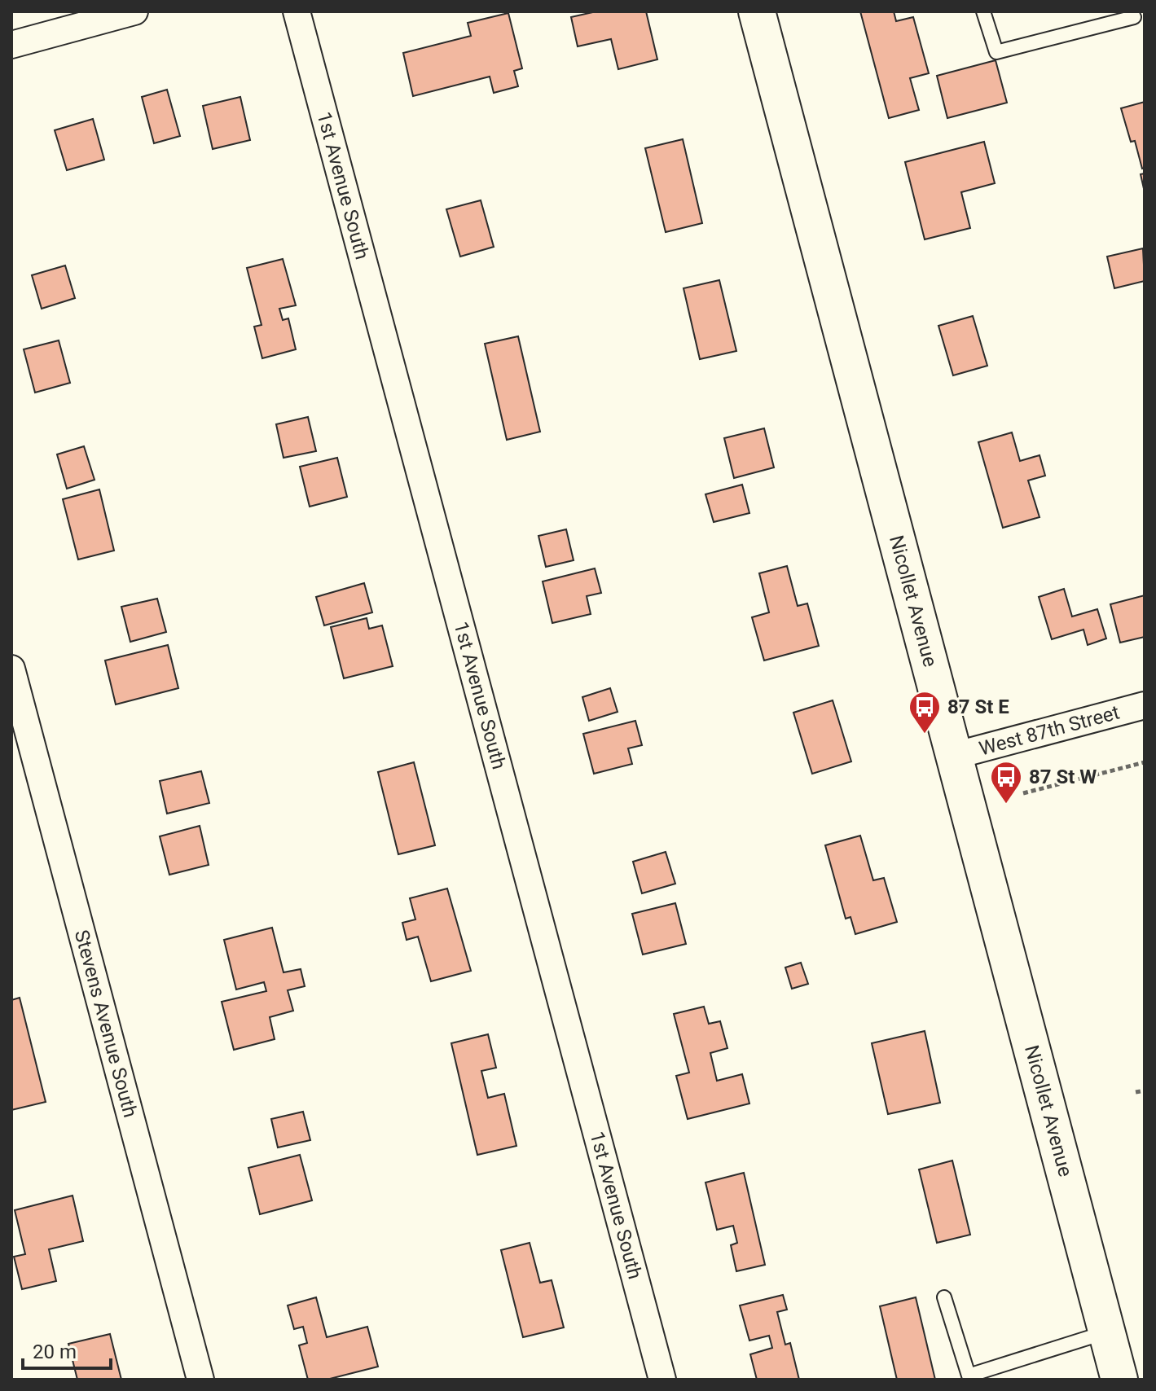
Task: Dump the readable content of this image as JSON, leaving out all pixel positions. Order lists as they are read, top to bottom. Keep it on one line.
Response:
{"streets":{"main road":["Nicollet Avenue"],"street":["1st Avenue South","West 87th Street","Stevens Avenue South"]},"crossings":[["Nicollet Avenue","West 87th Street"]],"places":{"bus stop":["87 St E","87 St W"]},"scale_bar":"20 m"}
